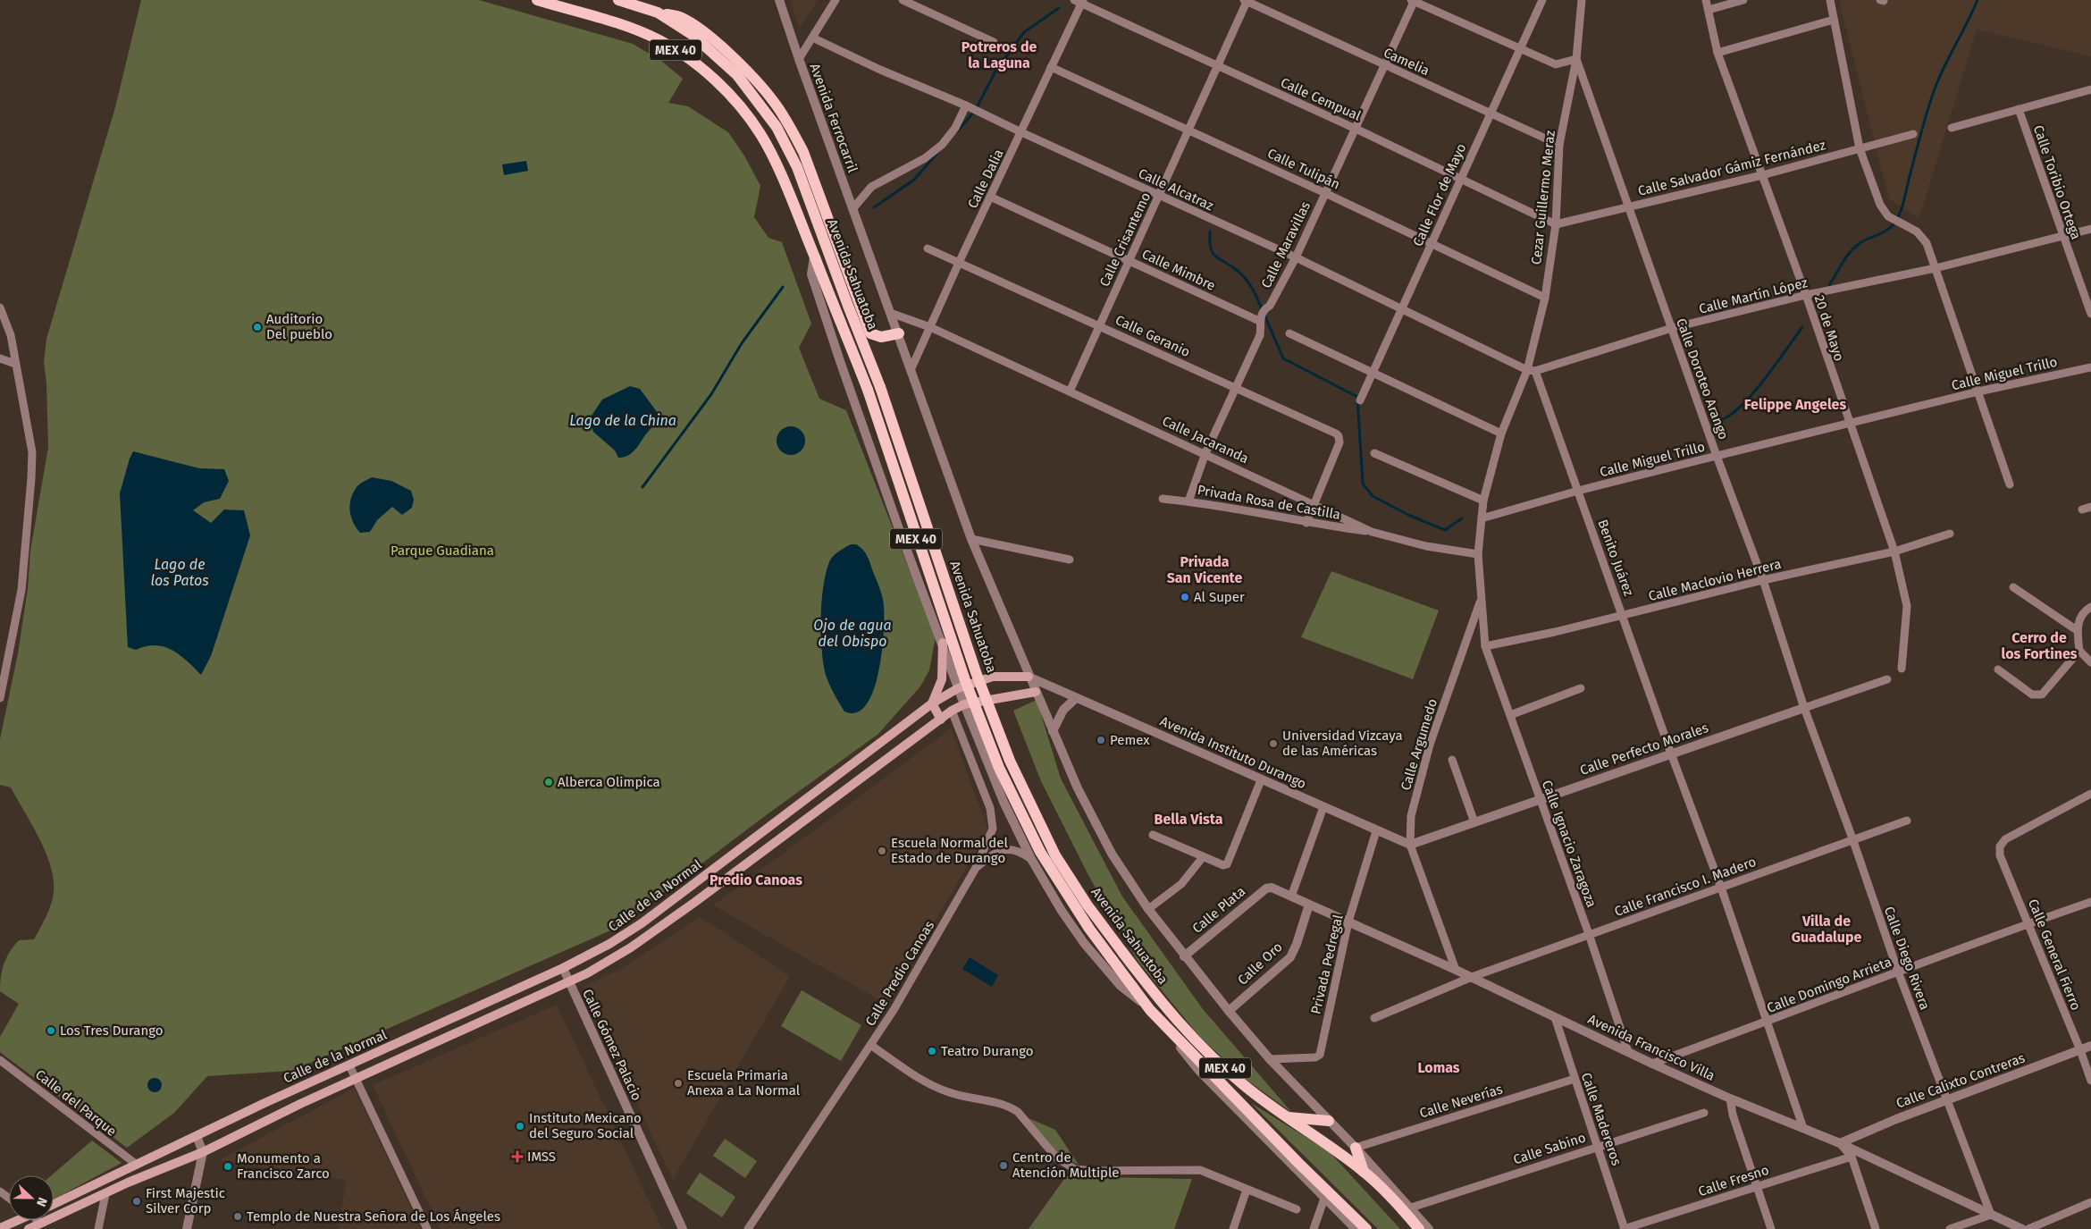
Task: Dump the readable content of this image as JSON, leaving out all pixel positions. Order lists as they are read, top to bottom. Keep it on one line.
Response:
{"streets":{"main road":["MEX 40","Avenida Sahuatoba","Calle de la Normal"],"street":["Camelia","Calle Cempual","Avenida Ferrocarril","Calle Salvador Gámiz Fernández","Calle Tulipán","Calle Dalia","Calle Toribio Ortega","Calle Alcatraz","Calle Flor de Mayo","Cezar Guillermo Meraz","Calle Crisantemo","Calle Maravillas","Calle Mimbre","Calle Martín López","20 de Mayo","Calle Geranio","Calle Miguel Trillo","Calle Doroteo Arango","Calle Jacaranda","Privada Rosa de Castilla","Benito Juárez","Calle Maclovio Herrera","Calle Argumedo","Calle Perfecto Morales","Avenida Instituto Durango","Calle Ignacio Zaragoza","Calle Francisco I. Madero","Calle Plata","Calle General Fierro","Calle Diego Rivera","Calle Oro","Privada Pedregal","Calle Predio Canoas","Calle Domingo Arrieta","Calle Gómez Palacio","Avenida Francisco Villa","Calle Calixto Contreras","Calle Neverías","Calle del Parque","Calle Madereros","Calle Sabino","Calle Fresno"]},"crossings":[["MEX 40","Avenida Sahuatoba"],["MEX 40","Calle Sabino"],["Camelia","Calle Flor de Mayo"],["Camelia","Cezar Guillermo Meraz"],["Camelia","Calle Crisantemo"],["Camelia","Calle Maravillas"],["Calle Cempual","Calle Salvador Gámiz Fernández"],["Calle Cempual","Calle Dalia"],["Calle Cempual","Calle Flor de Mayo"],["Calle Cempual","Cezar Guillermo Meraz"],["Calle Cempual","Calle Crisantemo"],["Calle Cempual","Calle Maravillas"],["Avenida Ferrocarril","Avenida Sahuatoba"],["Calle Salvador Gámiz Fernández","Cezar Guillermo Meraz"],["Calle Salvador Gámiz Fernández","20 de Mayo"],["Calle Salvador Gámiz Fernández","Calle Doroteo Arango"],["Calle Tulipán","Calle Dalia"],["Calle Tulipán","Calle Flor de Mayo"],["Calle Tulipán","Cezar Guillermo Meraz"],["Calle Tulipán","Calle Crisantemo"],["Calle Tulipán","Calle Maravillas"],["Calle Dalia","Calle Alcatraz"],["Calle Dalia","Calle Mimbre"],["Calle Dalia","Avenida Sahuatoba"],["Calle Dalia","Calle Geranio"],["Calle Dalia","Calle Jacaranda"],["Calle Toribio Ortega","Calle Martín López"],["Calle Alcatraz","Calle Flor de Mayo"],["Calle Alcatraz","Cezar Guillermo Meraz"],["Calle Alcatraz","Calle Crisantemo"],["Calle Alcatraz","Calle Maravillas"],["Calle Alcatraz","Calle Martín López"],["Calle Alcatraz","Benito Juárez"],["Cezar Guillermo Meraz","Calle Martín López"],["Cezar Guillermo Meraz","Calle Doroteo Arango"],["Cezar Guillermo Meraz","Benito Juárez"],["Calle Crisantemo","Calle Mimbre"],["Calle Crisantemo","Calle Geranio"],["Calle Crisantemo","Calle Jacaranda"],["Calle Maravillas","Calle Mimbre"],["Calle Maravillas","Calle Geranio"],["Calle Maravillas","Calle Jacaranda"],["Calle Maravillas","Privada Rosa de Castilla"],["Avenida Sahuatoba","Calle Jacaranda"],["Avenida Sahuatoba","Avenida Instituto Durango"],["Avenida Sahuatoba","Calle de la Normal"],["Calle Martín López","20 de Mayo"],["Calle Martín López","Calle Doroteo Arango"],["Calle Martín López","Benito Juárez"],["20 de Mayo","Calle Miguel Trillo"],["20 de Mayo","Calle Maclovio Herrera"],["Calle Geranio","Calle Jacaranda"],["Calle Miguel Trillo","Calle Doroteo Arango"],["Calle Miguel Trillo","Benito Juárez"],["Calle Doroteo Arango","Calle Maclovio Herrera"],["Calle Doroteo Arango","Calle Perfecto Morales"],["Calle Doroteo Arango","Calle Diego Rivera"],["Calle Jacaranda","Privada Rosa de Castilla"],["Calle Jacaranda","Calle Ignacio Zaragoza"],["Benito Juárez","Calle Maclovio Herrera"],["Benito Juárez","Calle Perfecto Morales"],["Benito Juárez","Calle Francisco I. Madero"],["Benito Juárez","Calle Domingo Arrieta"],["Benito Juárez","Avenida Francisco Villa"],["Calle Maclovio Herrera","Calle Ignacio Zaragoza"],["Calle Argumedo","Calle Perfecto Morales"],["Calle Argumedo","Avenida Instituto Durango"],["Calle Argumedo","Calle Ignacio Zaragoza"],["Calle Perfecto Morales","Avenida Instituto Durango"],["Calle Perfecto Morales","Calle Ignacio Zaragoza"],["Calle Perfecto Morales","Calle Diego Rivera"],["Avenida Instituto Durango","Calle de la Normal"],["Avenida Instituto Durango","Privada Pedregal"],["Calle Ignacio Zaragoza","Calle Francisco I. Madero"],["Calle Ignacio Zaragoza","Avenida Francisco Villa"],["Calle Francisco I. Madero","Calle Diego Rivera"],["Calle Francisco I. Madero","Avenida Francisco Villa"],["Calle de la Normal","Calle Predio Canoas"],["Calle de la Normal","Calle Gómez Palacio"],["Calle de la Normal","Calle del Parque"],["Calle Plata","Avenida Francisco Villa"],["Calle General Fierro","Calle Domingo Arrieta"],["Calle General Fierro","Calle Calixto Contreras"],["Calle Diego Rivera","Calle Domingo Arrieta"],["Calle Diego Rivera","Avenida Francisco Villa"],["Calle Diego Rivera","Calle Calixto Contreras"],["Calle Oro","Avenida Francisco Villa"],["Privada Pedregal","Avenida Francisco Villa"],["Calle Domingo Arrieta","Avenida Francisco Villa"],["Avenida Francisco Villa","Calle Calixto Contreras"],["Avenida Francisco Villa","Calle Madereros"],["Calle Neverías","Calle Madereros"],["Calle Madereros","Calle Sabino"],["Calle Madereros","Calle Fresno"]],"districts":["Potreros de la Laguna","Felippe Angeles","Privada San Vicente","Cerro de los Fortines","Bella Vista","Predio Canoas","Villa de Guadalupe","Lomas"],"water":["Lago de la China","Lago de los Patos","Ojo de agua del Obispo"],"parks":["Parque Guadiana"],"places":{"other":["Auditorio Del pueblo","Al Super","Pemex","Universidad Vizcaya de las Américas","Alberca Olimpica","Escuela Normal del Estado de Durango","Los Tres Durango","Teatro Durango","Escuela Primaria Anexa a La Normal","Instituto Mexicano del Seguro Social","Centro de Atención Multiple","Monumento a Francisco Zarco","First Majestic Silver Corp","Templo de Nuestra Señora de Los Ángeles"],"health":["IMSS"]},"north":"right"}
